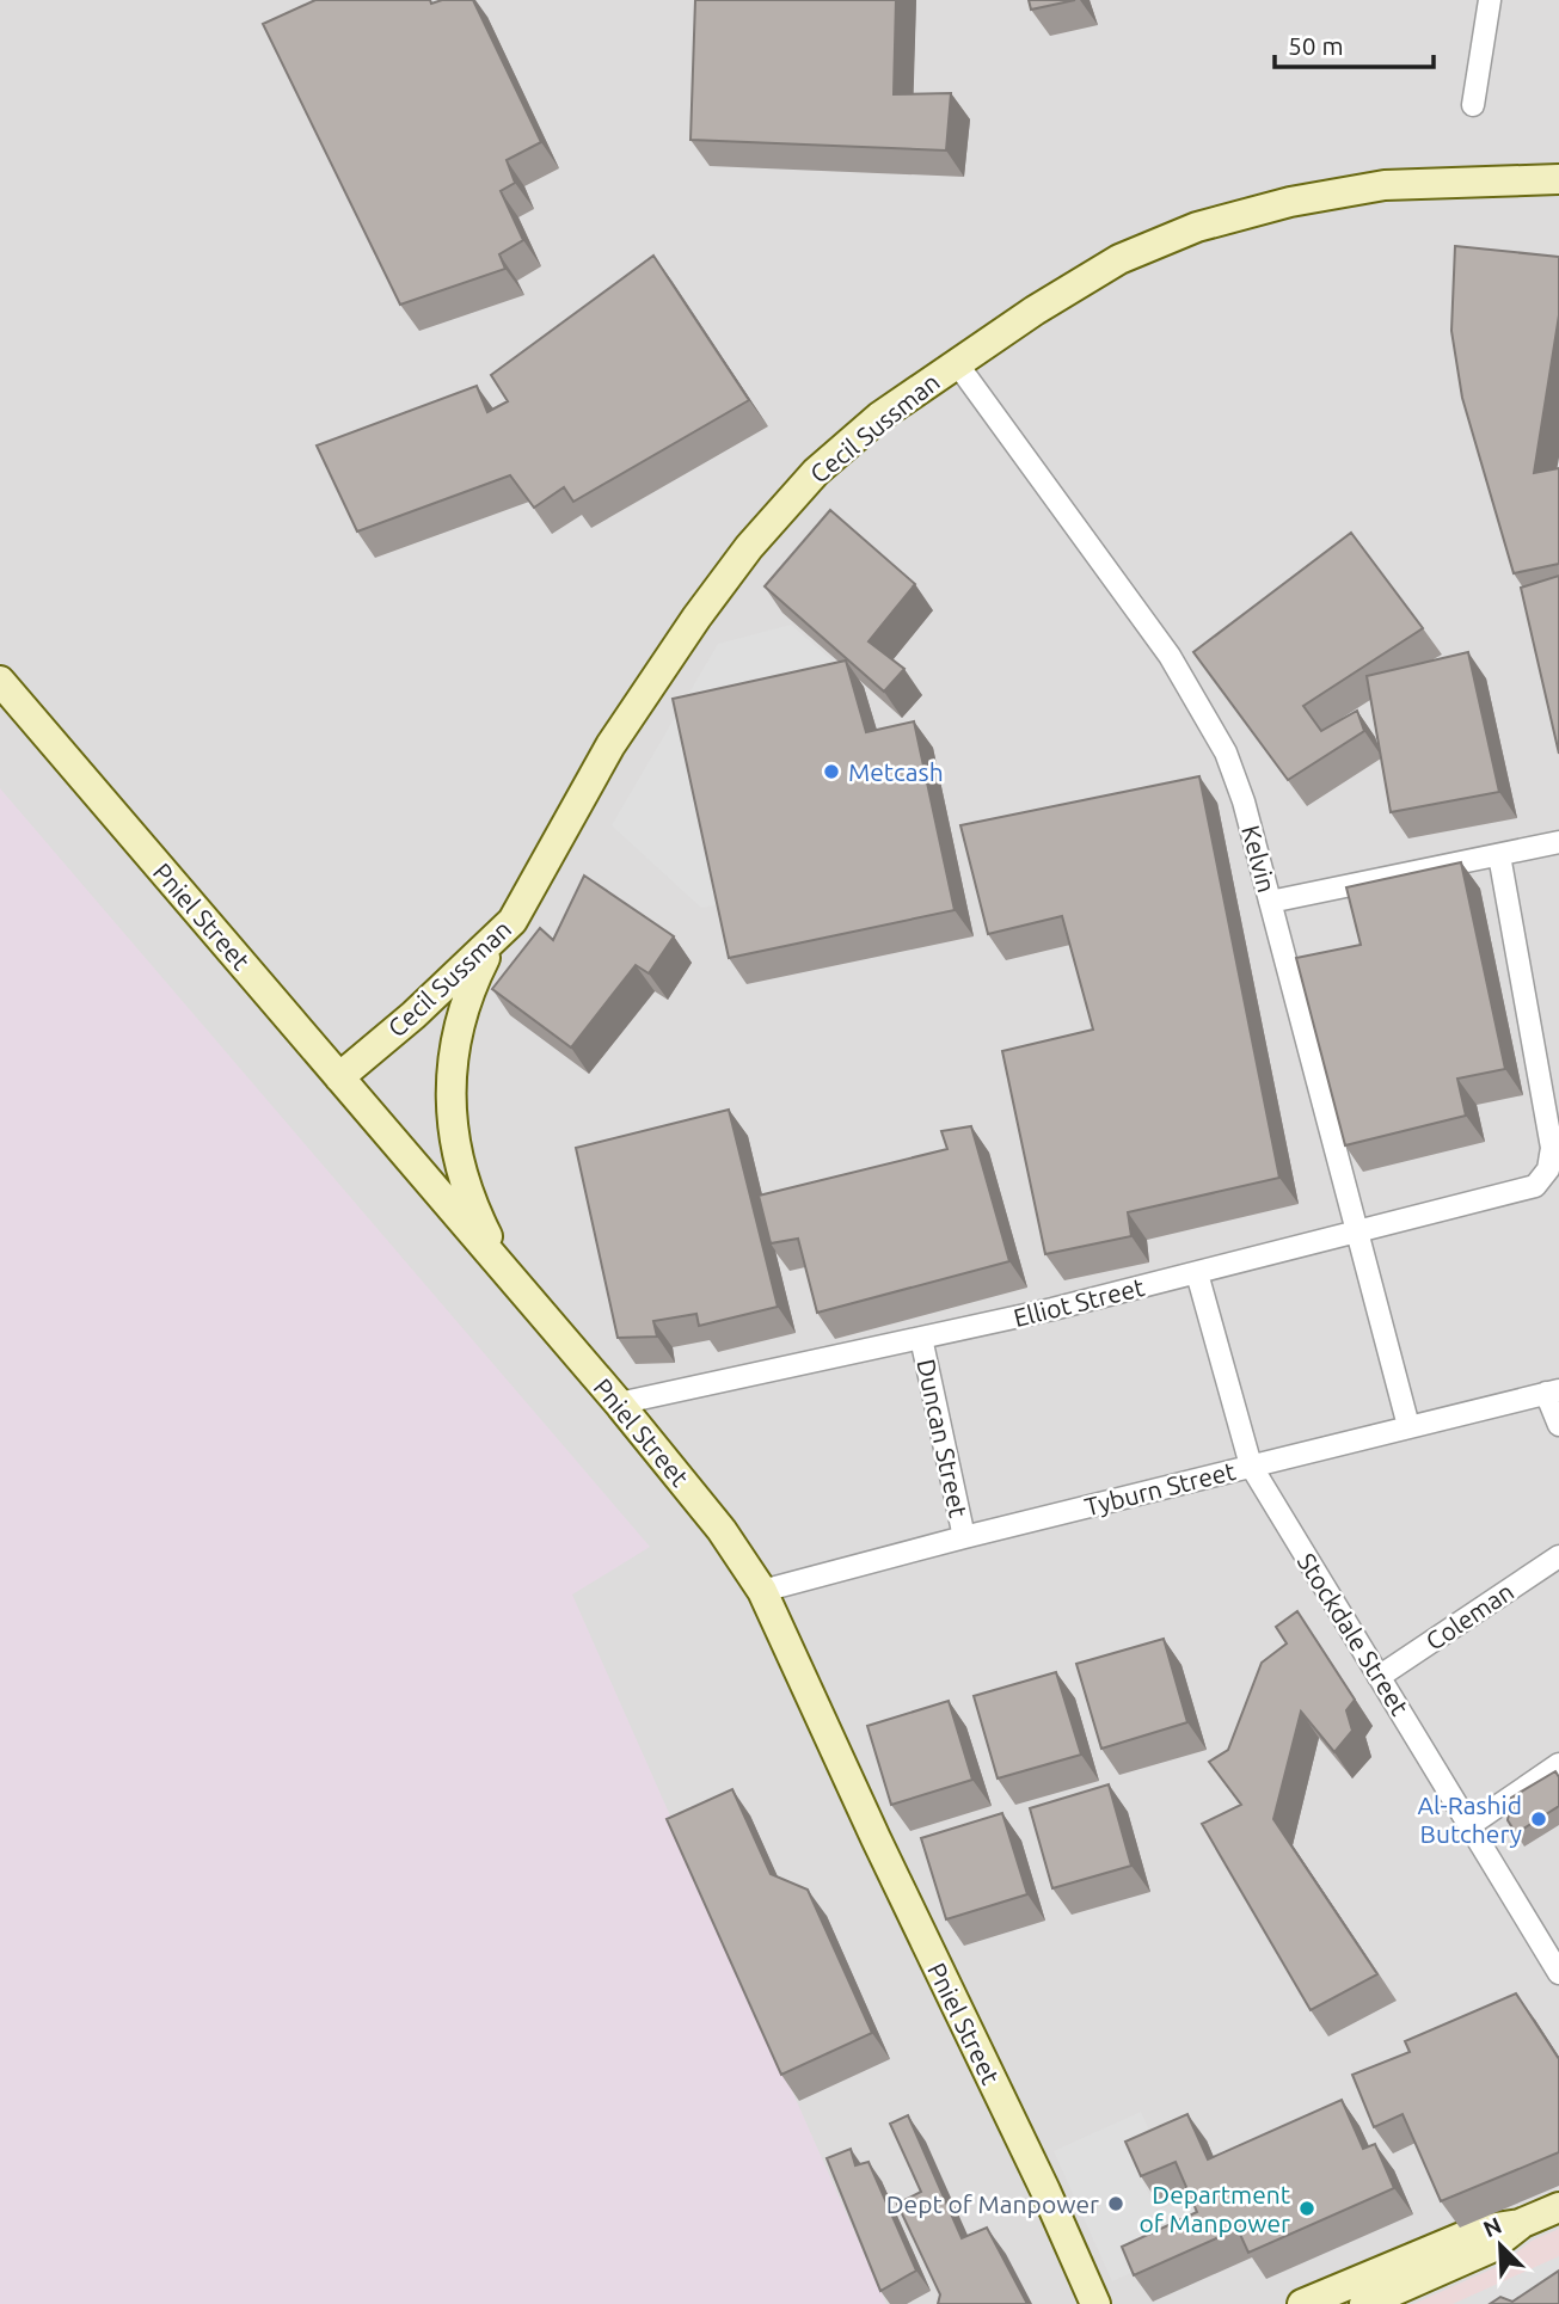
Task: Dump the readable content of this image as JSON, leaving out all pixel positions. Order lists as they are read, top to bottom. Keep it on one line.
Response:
{"streets":{"main road":["Cecil Sussman","Pniel Street"],"street":["Kelvin","Elliot Street","Duncan Street","Tyburn Street","Coleman","Stockdale Street"]},"crossings":[["Cecil Sussman","Kelvin"],["Cecil Sussman","Pniel Street"],["Kelvin","Elliot Street"],["Kelvin","Tyburn Street"],["Pniel Street","Elliot Street"],["Pniel Street","Tyburn Street"],["Elliot Street","Duncan Street"],["Elliot Street","Stockdale Street"],["Duncan Street","Tyburn Street"],["Tyburn Street","Stockdale Street"],["Coleman","Stockdale Street"]],"places":["Metcash","Al-Rashid Butchery","Dept of Manpower","Department of Manpower"],"scale_bar":"50 m","north":"top left"}
